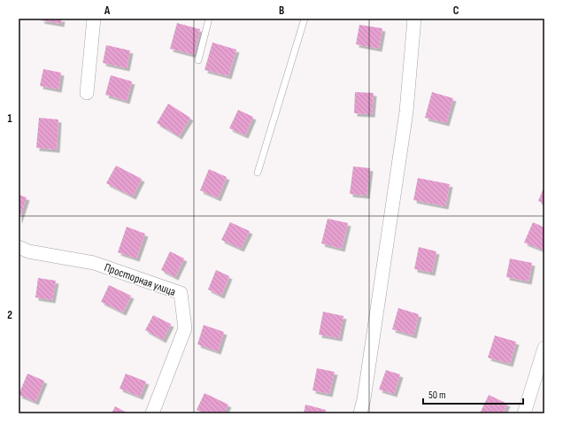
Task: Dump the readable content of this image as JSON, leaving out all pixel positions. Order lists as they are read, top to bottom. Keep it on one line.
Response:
{"streets":{"street":["Просторная улица"]},"scale_bar":"50 m","grid":{"columns":["A","B","C"],"rows":["1","2"]}}
